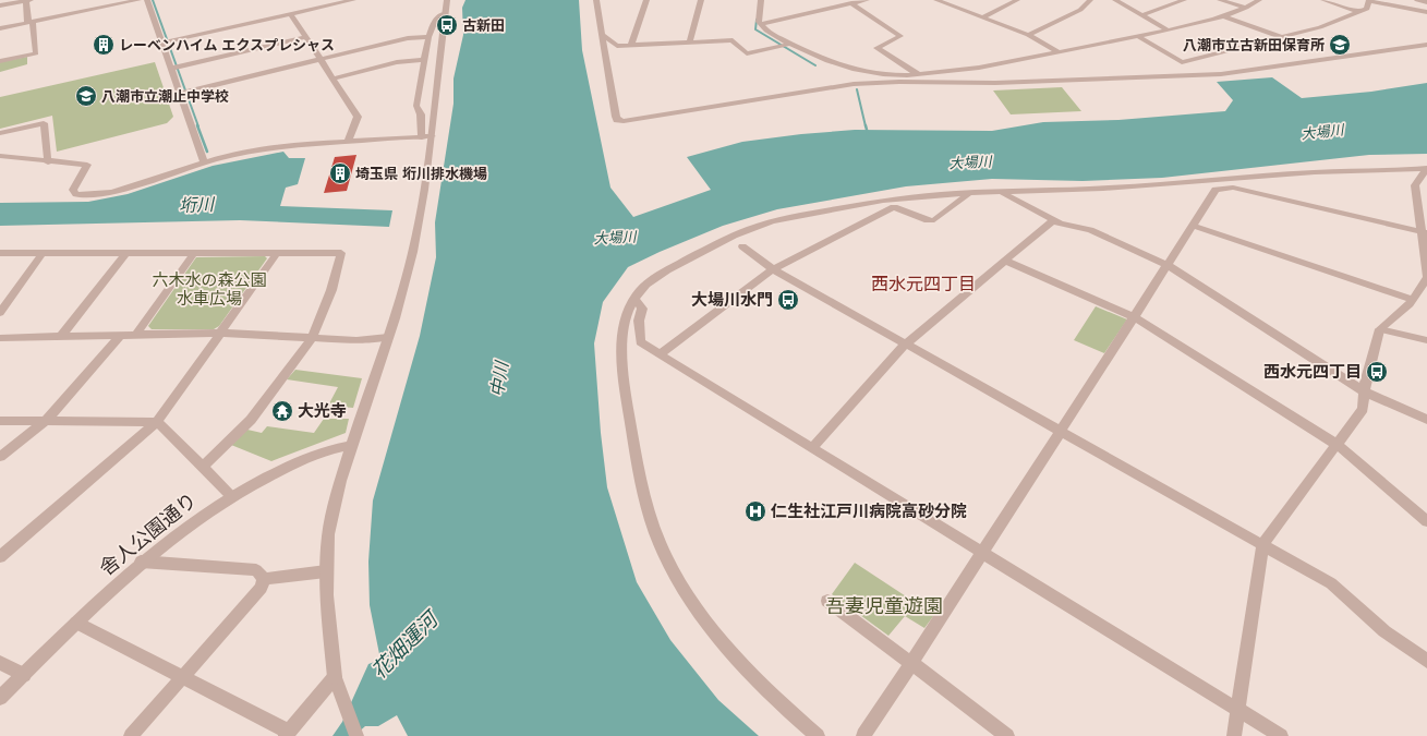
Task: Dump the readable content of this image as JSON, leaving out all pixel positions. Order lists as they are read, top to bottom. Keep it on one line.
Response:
{"streets":{"street":["舎人公園通り"]},"districts":["西水元四丁目"],"water":["大場川","垳川","中川","花畑運河"],"parks":["六木水の森公園 水車広場","吾妻児童遊園"],"places":{"bus stop":["古新田","大場川水門","西水元四丁目"],"building":["レーベンハイム エクスプレシャス","埼玉県 垳川排水機場"],"school or university":["八潮市立古新田保育所","八潮市立潮止中学校"],"temple":["大光寺"],"hospital":["仁生社江戸川病院高砂分院"]}}
